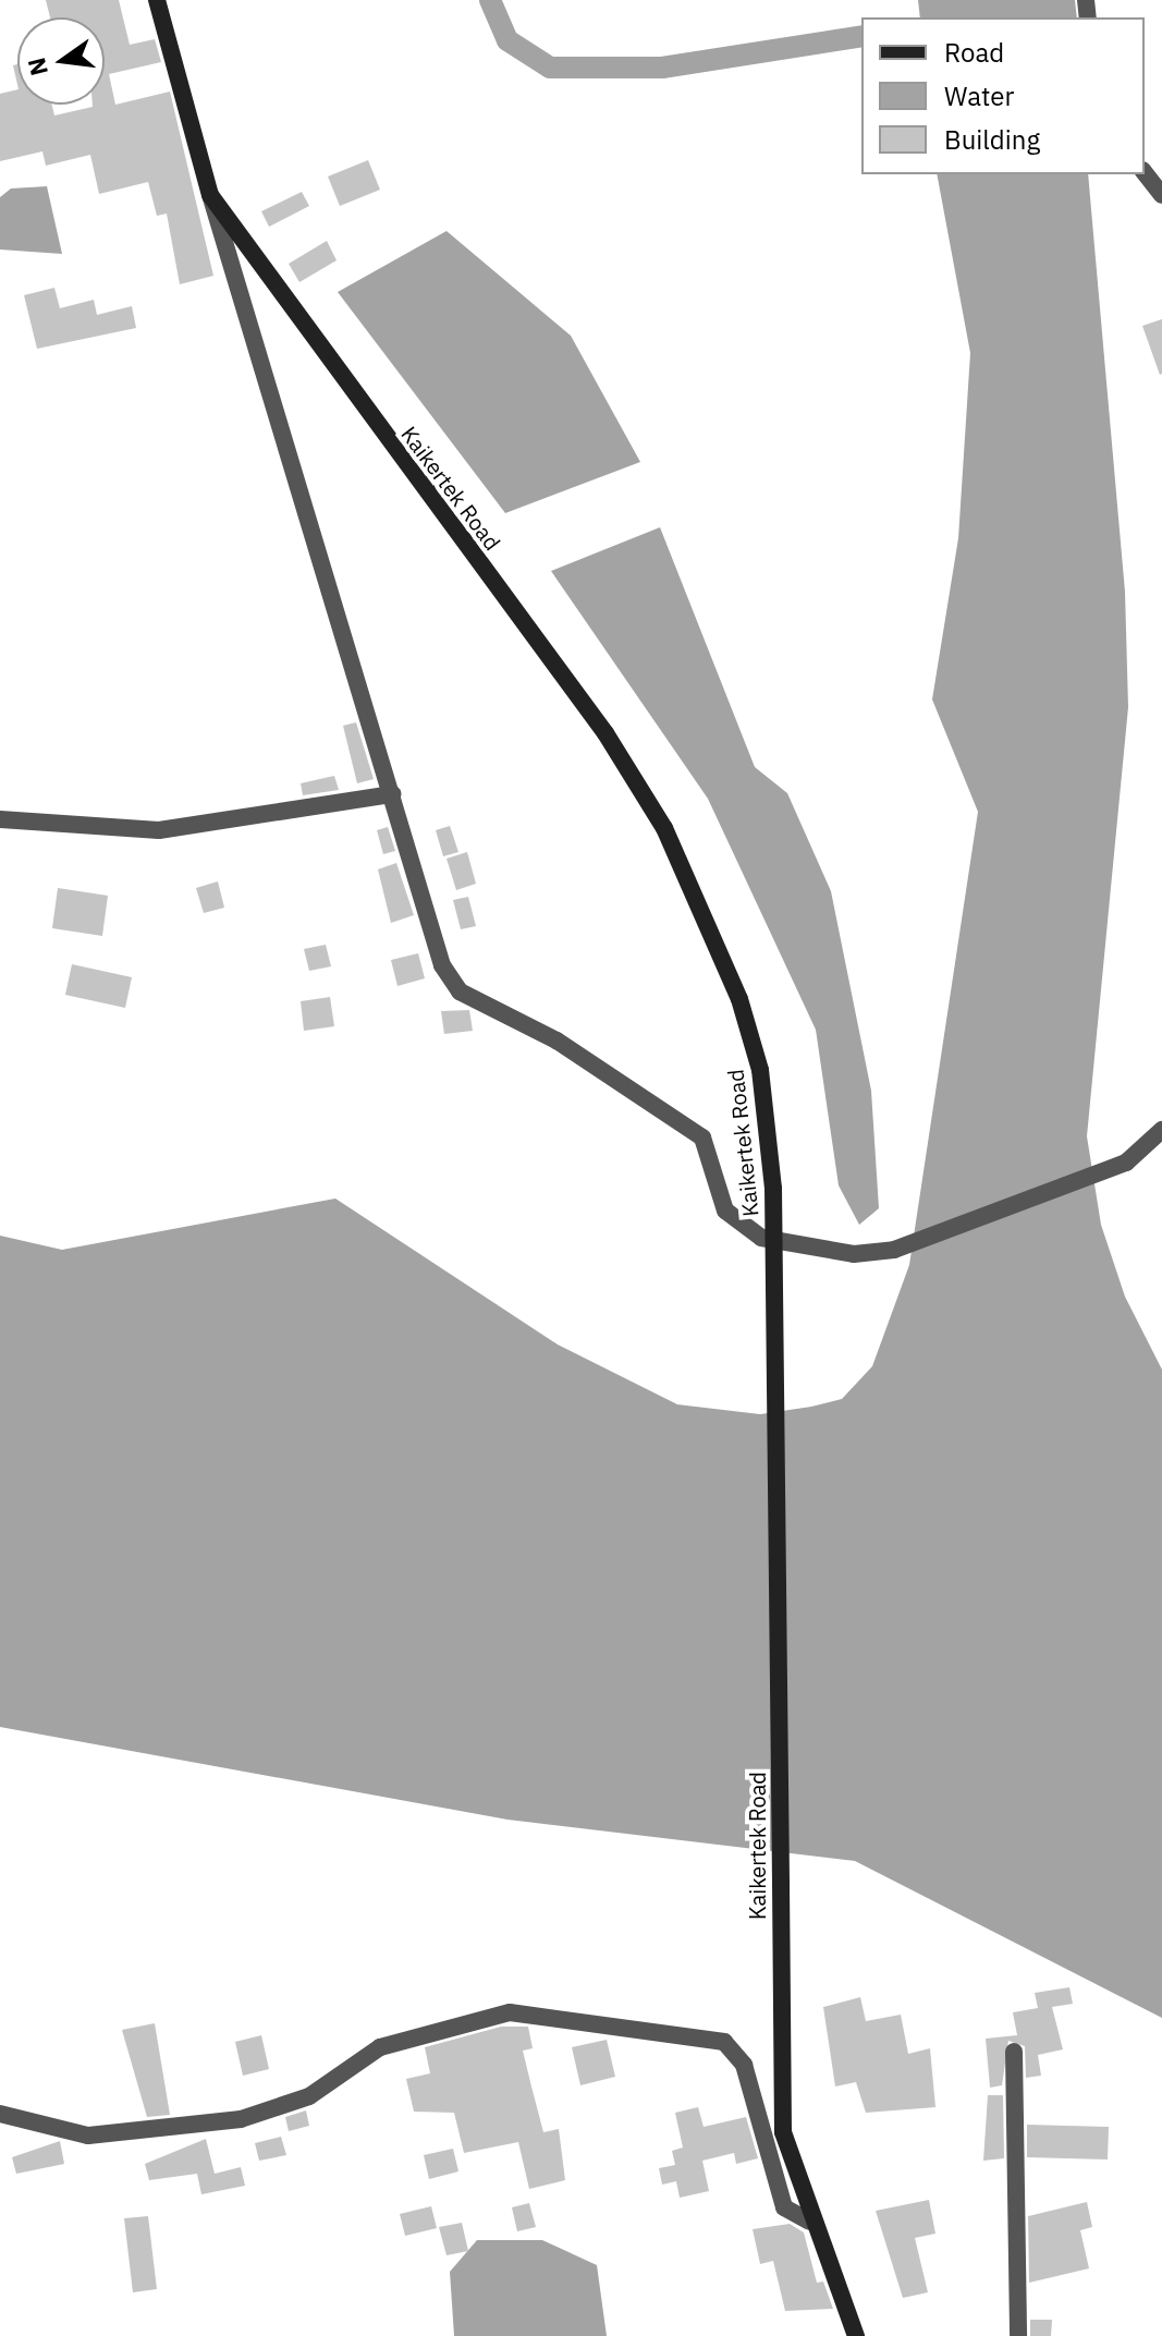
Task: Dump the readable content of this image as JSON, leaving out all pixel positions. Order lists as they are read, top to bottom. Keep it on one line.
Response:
{"streets":{"main road":["Kaikertek Road"]},"legend":["Road","Water","Building"],"north":"left"}
